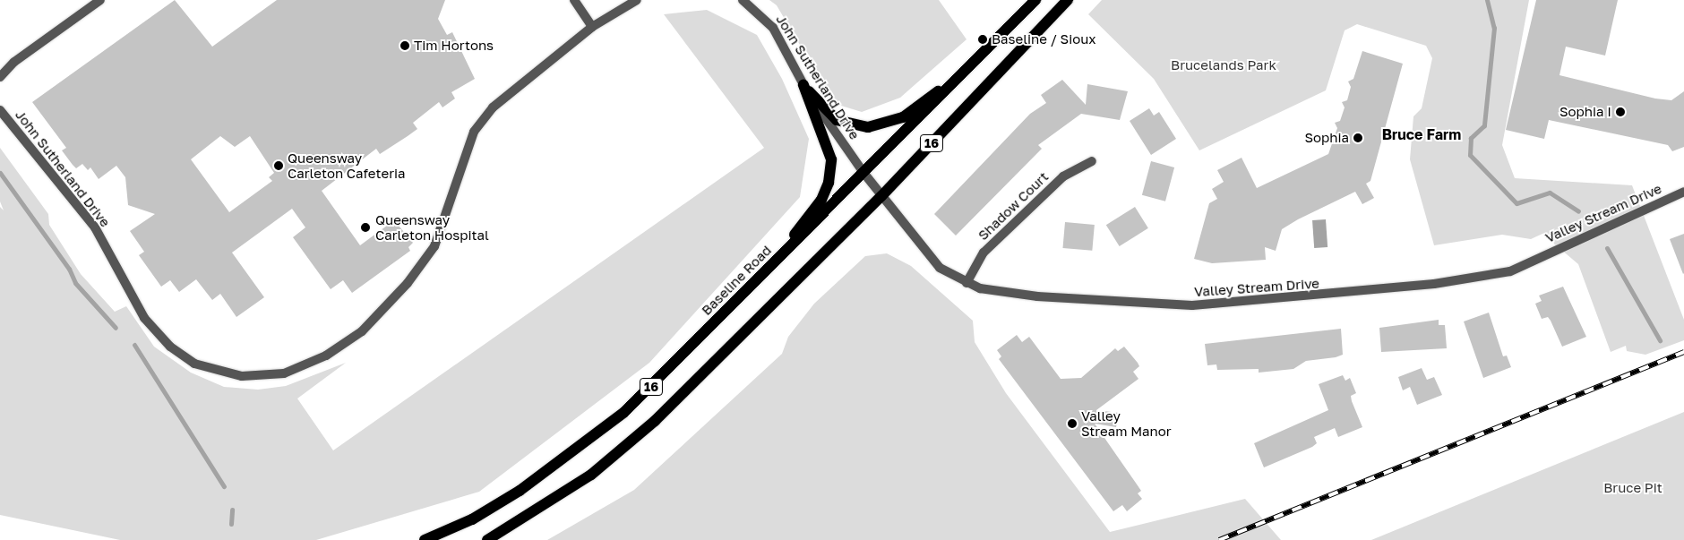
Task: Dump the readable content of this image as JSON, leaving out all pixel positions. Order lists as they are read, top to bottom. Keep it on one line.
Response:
{"streets":{"main road":["16","Baseline Road"],"street":["John Sutherland Drive","Shadow Court","Valley Stream Drive"]},"crossings":[["John Sutherland Drive","Valley Stream Drive"],["John Sutherland Drive","Baseline Road"],["16","Valley Stream Drive"],["Shadow Court","Valley Stream Drive"],["Valley Stream Drive","Baseline Road"]],"districts":["Bruce Farm"],"parks":["Brucelands Park","Bruce Pit"],"places":["Baseline / Sioux","Tim Hortons","Sophia I","Sophia","Queensway Carleton Cafeteria","Queensway Carleton Hospital","Valley Stream Manor"]}
